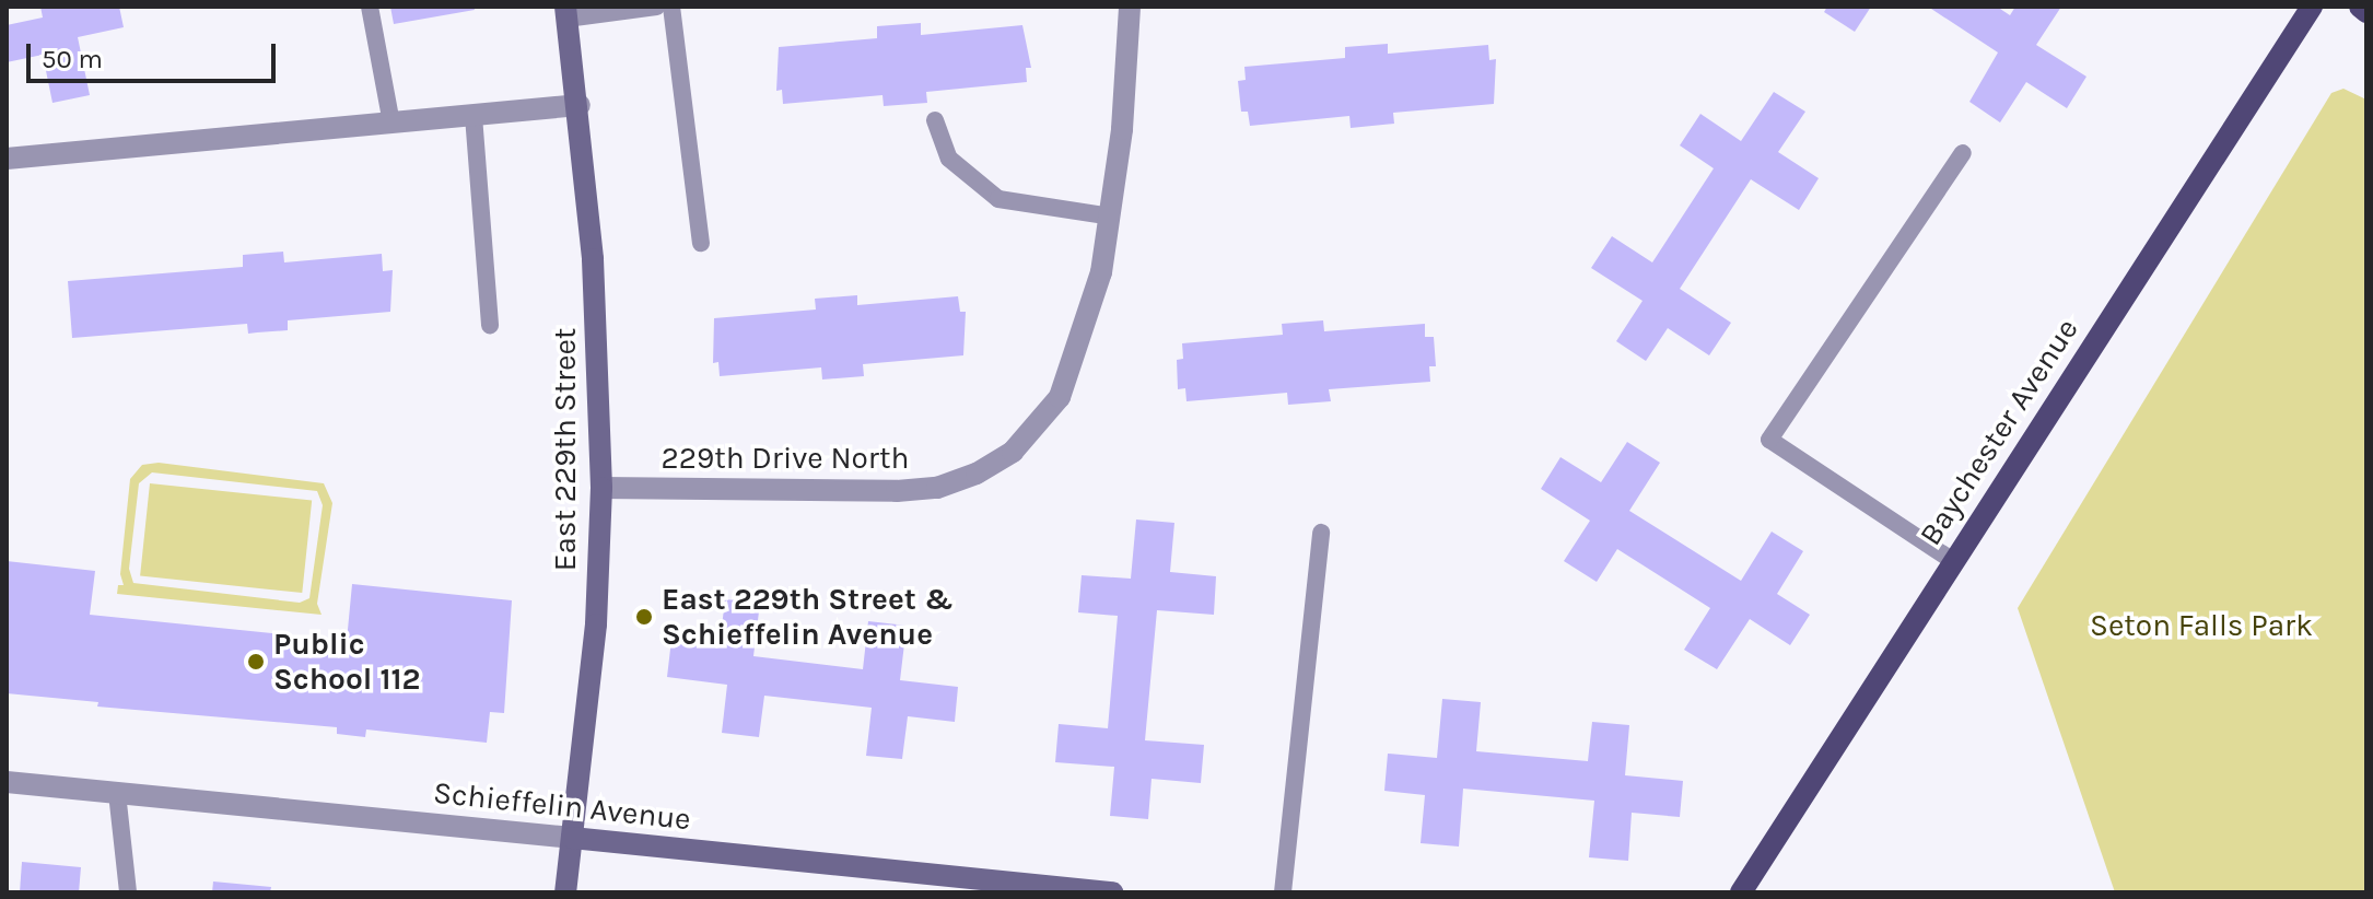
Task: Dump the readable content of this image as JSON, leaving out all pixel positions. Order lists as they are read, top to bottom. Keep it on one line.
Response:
{"streets":{"main road":["Baychester Avenue"],"street":["East 229th Street","229th Drive North","Schieffelin Avenue"]},"crossings":[["East 229th Street","229th Drive North"],["East 229th Street","Schieffelin Avenue"]],"parks":["Seton Falls Park"],"places":["East 229th Street & Schieffelin Avenue","Public School 112"],"scale_bar":"50 m"}
